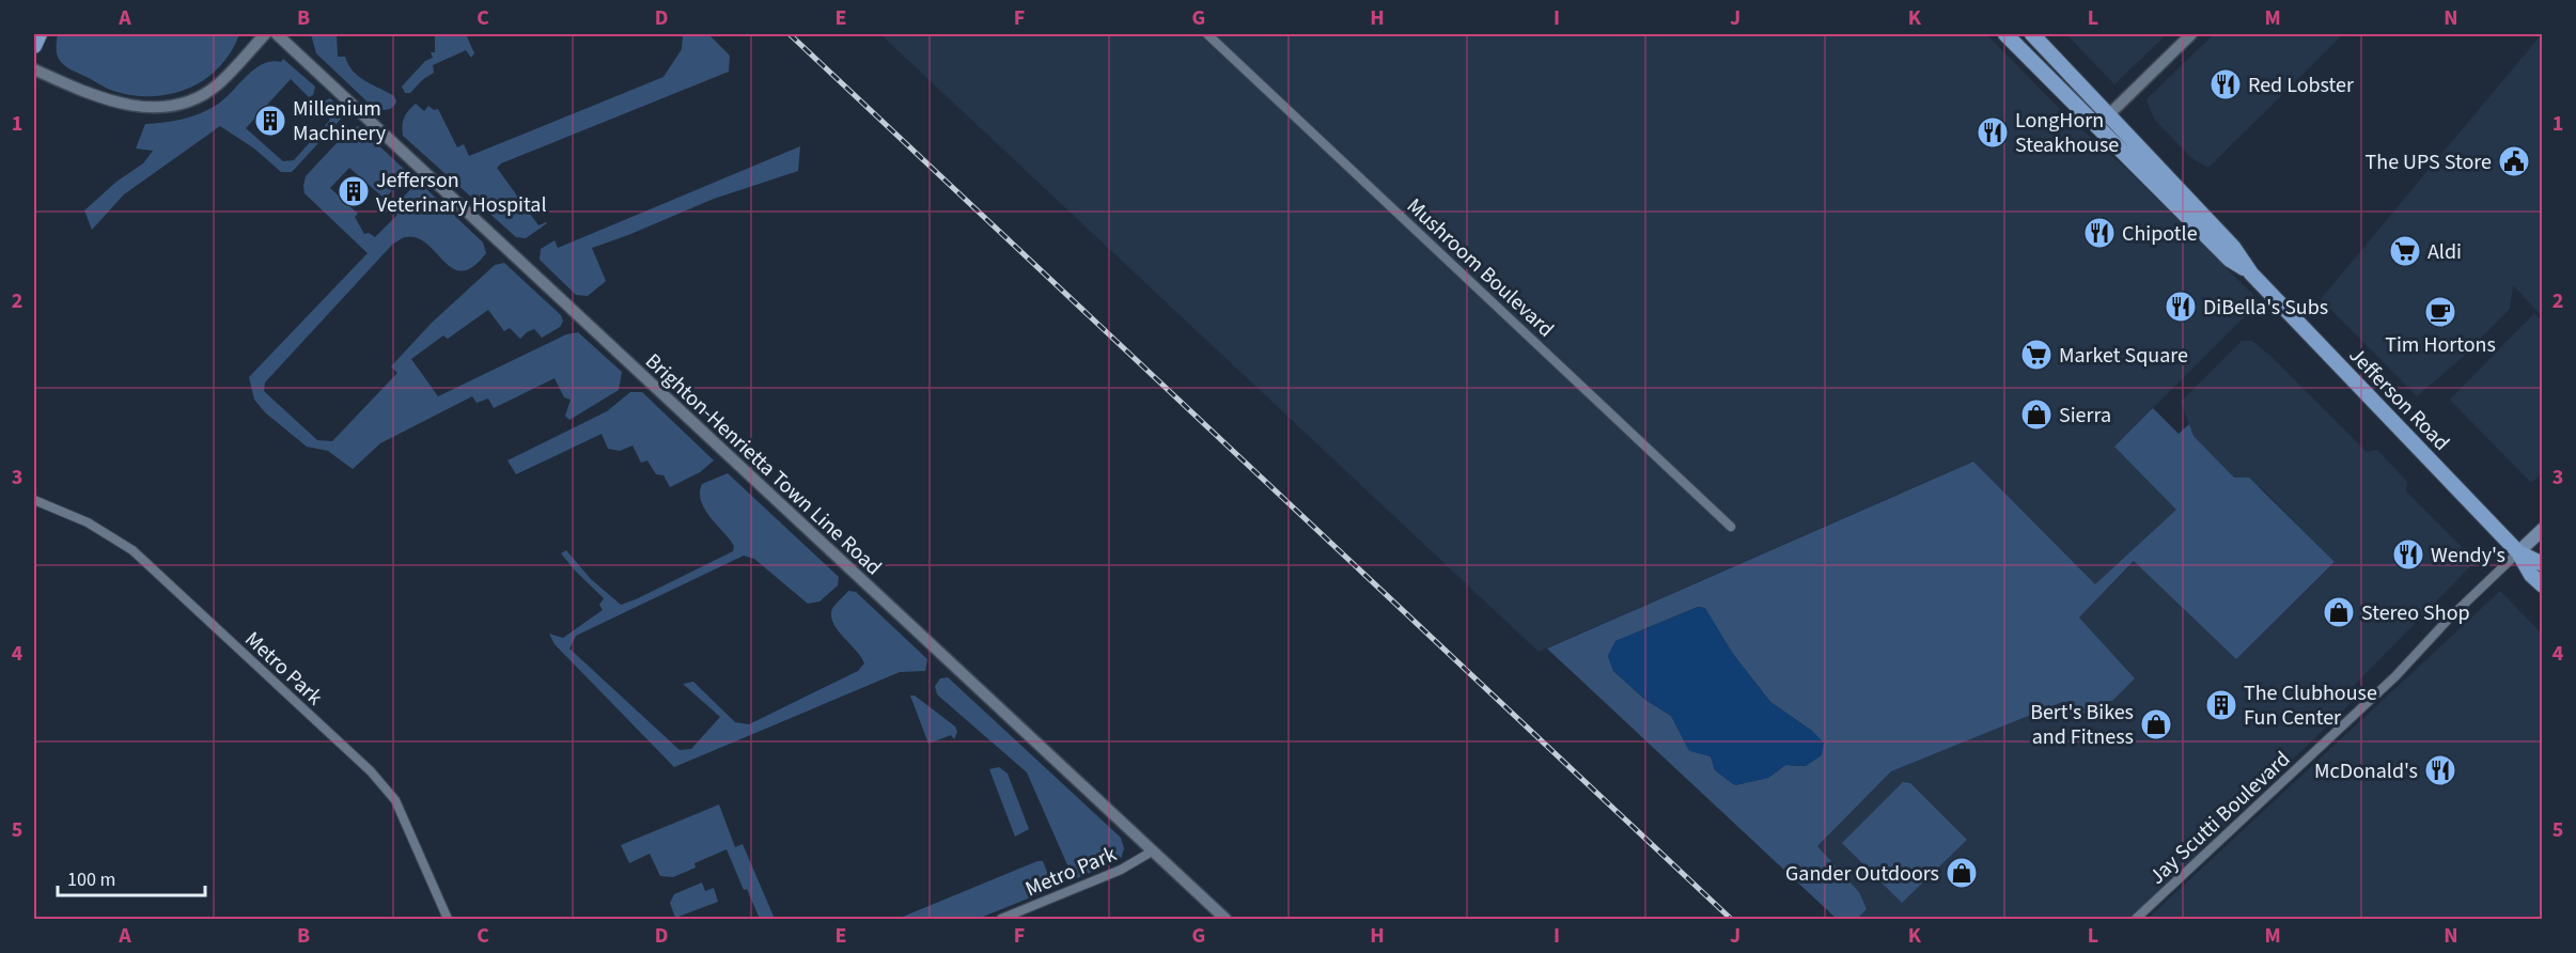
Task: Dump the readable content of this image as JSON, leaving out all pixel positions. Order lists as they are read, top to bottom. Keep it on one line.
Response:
{"streets":{"main road":["Jefferson Road"],"street":["Mushroom Boulevard","Brighton-Henrietta Town Line Road","Metro Park","Jay Scutti Boulevard"]},"crossings":[["Jefferson Road","Jay Scutti Boulevard"],["Brighton-Henrietta Town Line Road","Metro Park"]],"places":{"restaurant":["Red Lobster","LongHorn Steakhouse","Chipotle","DiBella's Subs","Wendy's","McDonald's"],"building":["Millenium Machinery","Jefferson Veterinary Hospital","The Clubhouse Fun Center"],"public building":["The UPS Store"],"supermarket":["Aldi","Market Square"],"cafe":["Tim Hortons"],"shop":["Sierra","Stereo Shop","Bert's Bikes and Fitness","Gander Outdoors"]},"scale_bar":"100 m","grid":{"columns":["A","B","C","D","E","F","G","H","I","J","K","L","M","N"],"rows":["1","2","3","4","5"]}}
